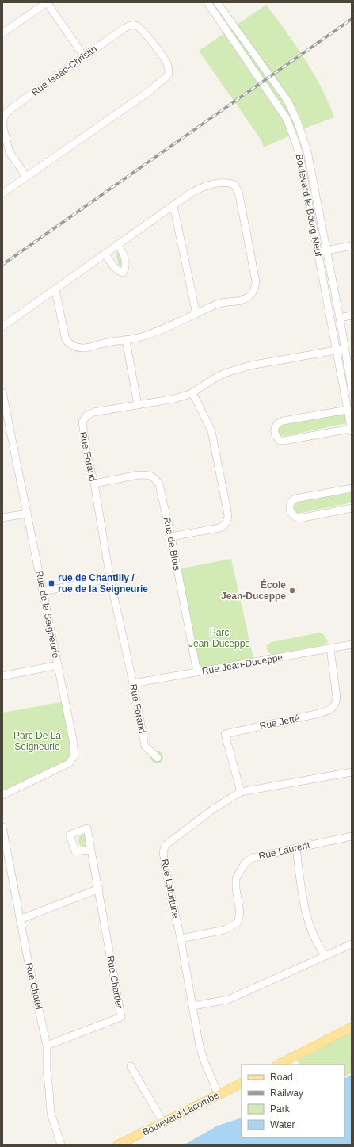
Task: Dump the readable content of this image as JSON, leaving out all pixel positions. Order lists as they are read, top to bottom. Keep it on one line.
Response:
{"streets":{"main road":["Boulevard Lacombe"],"street":["Rue Isaac-Christin","Boulevard le Bourg-Neuf","Rue Forand","Rue de Blois","Rue de la Seigneurie","Rue Jean-Duceppe","Rue Jetté","Rue Laurent","Rue Lafortune","Rue Chartier","Rue Chatel"]},"crossings":[["Boulevard le Bourg-Neuf","Rue Forand"],["Rue Forand","Rue de Blois"],["Rue Forand","Rue Jean-Duceppe"],["Rue de Blois","Rue Jean-Duceppe"],["Rue Jean-Duceppe","Rue Jetté"],["Rue Jetté","Rue Lafortune"],["Rue Laurent","Rue Lafortune"],["Rue Lafortune","Boulevard Lacombe"],["Rue Chartier","Rue Chatel"]],"parks":["Parc Jean-Duceppe","Parc De La Seigneurie"],"places":{"transit":["rue de Chantilly / rue de la Seigneurie"],"other":["École Jean-Duceppe"]},"legend":["Road","Railway","Park","Water"]}
